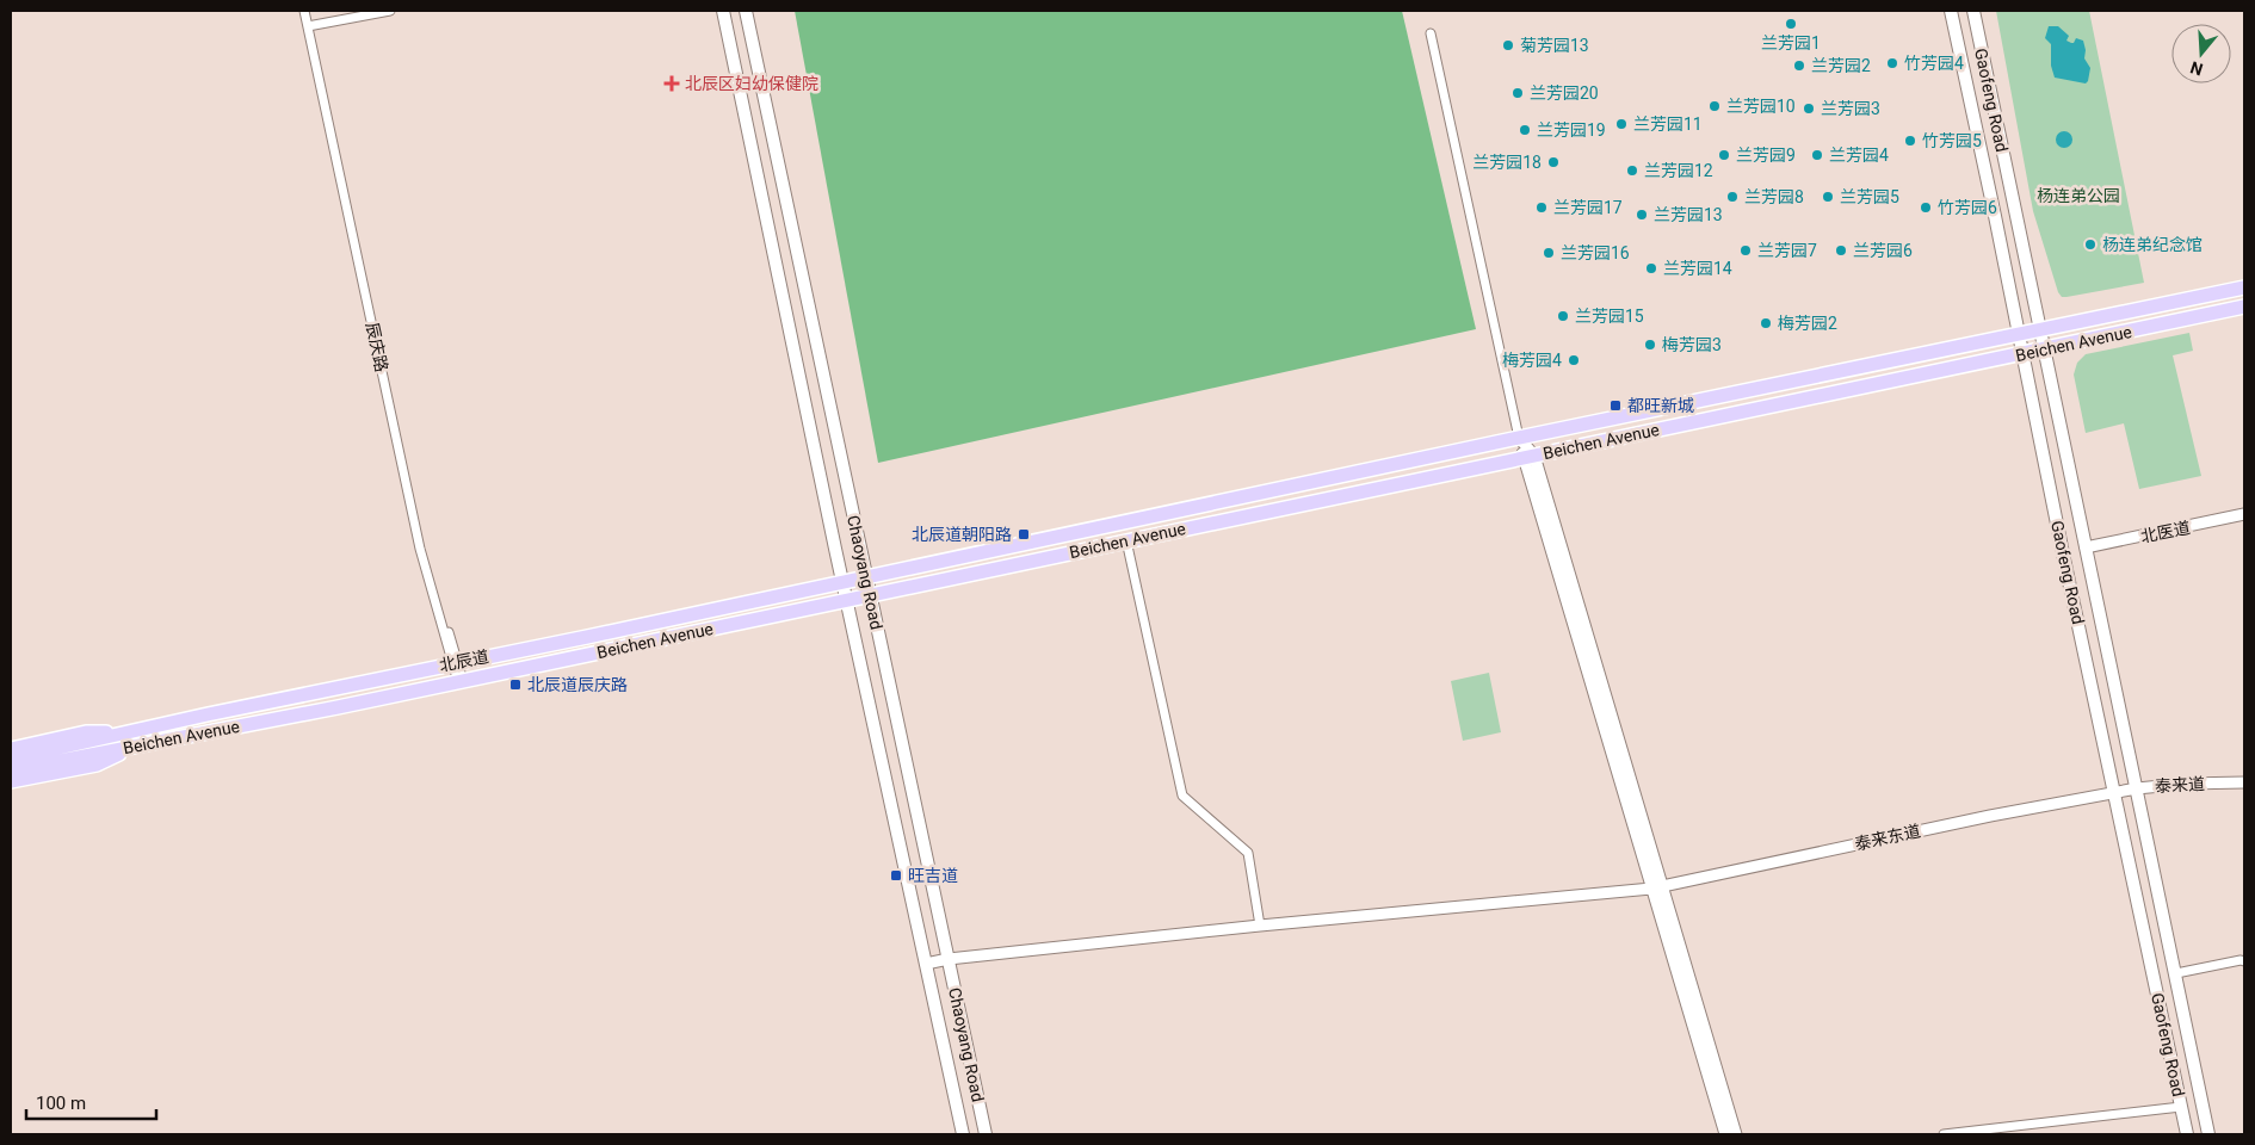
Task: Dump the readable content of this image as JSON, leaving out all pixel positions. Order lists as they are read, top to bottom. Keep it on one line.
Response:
{"streets":{"main road":["Gaofeng Road","Beichen Avenue","Chaoyang Road","北辰道"],"street":["辰庆路","北医道","泰来道","泰来东道"]},"crossings":[["Gaofeng Road","Beichen Avenue"],["Gaofeng Road","北医道"],["Gaofeng Road","泰来道"],["Gaofeng Road","泰来东道"],["Beichen Avenue","辰庆路"],["Beichen Avenue","Chaoyang Road"],["Beichen Avenue","北辰道"],["辰庆路","北辰道"],["Chaoyang Road","北辰道"],["Chaoyang Road","泰来东道"],["泰来道","泰来东道"]],"parks":["杨连弟公园"],"places":{"other":["兰芳园1","菊芳园13","竹芳园4","兰芳园2","兰芳园20","兰芳园10","兰芳园3","兰芳园11","兰芳园19","竹芳园5","兰芳园9","兰芳园4","兰芳园18","兰芳园12","兰芳园8","兰芳园5","兰芳园17","竹芳园6","兰芳园13","杨连弟纪念馆","兰芳园7","兰芳园6","兰芳园16","兰芳园14","兰芳园15","梅芳园2","梅芳园3","梅芳园4"],"health":["北辰区妇幼保健院"],"transit":["都旺新城","北辰道朝阳路","北辰道辰庆路","旺吉道"]},"scale_bar":"100 m","north":"bottom"}
